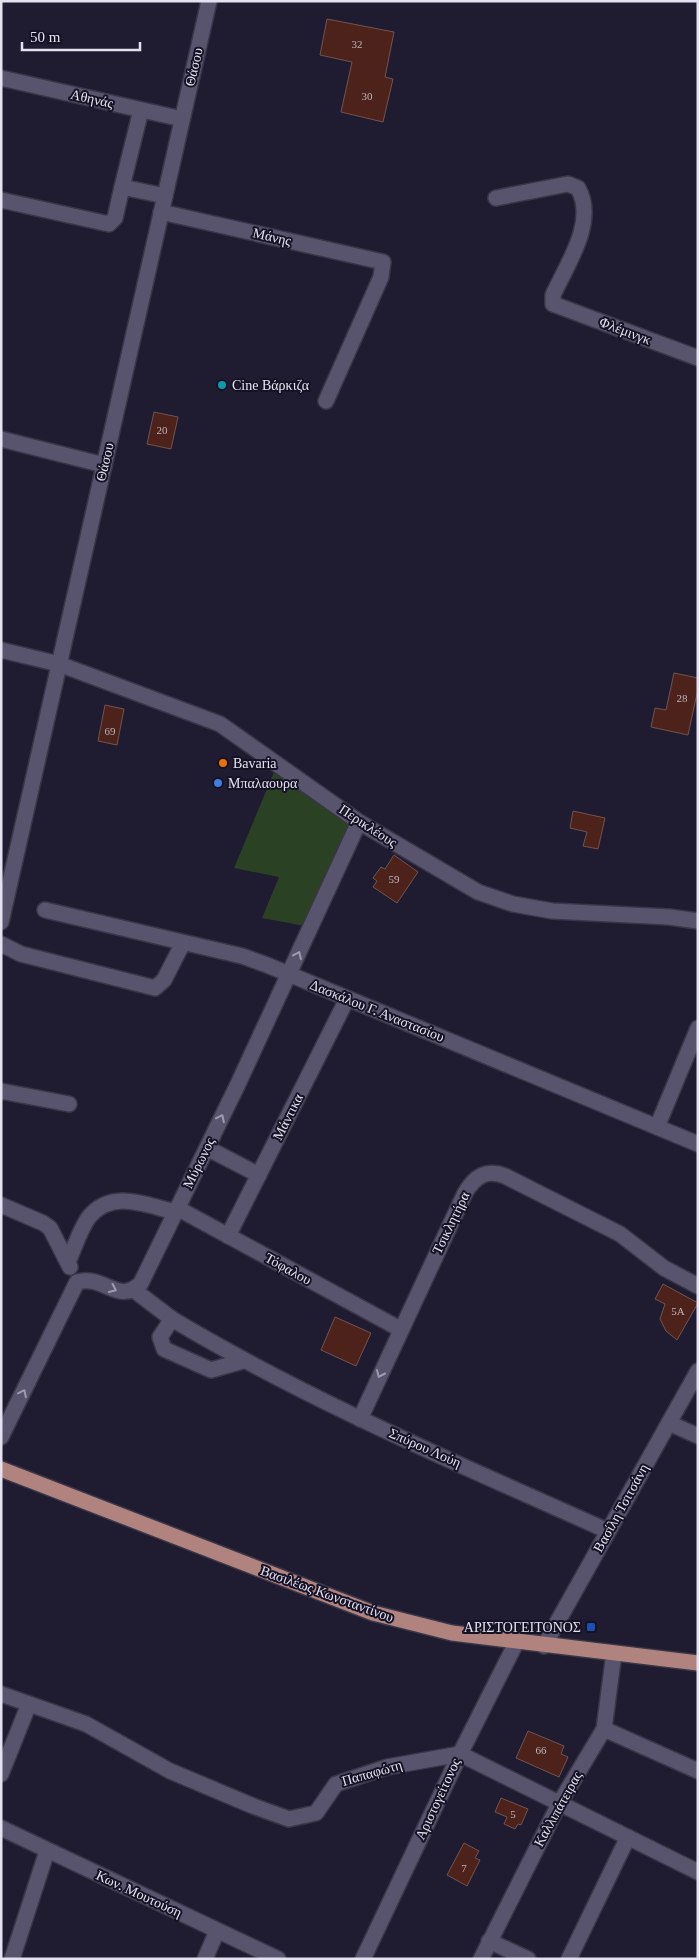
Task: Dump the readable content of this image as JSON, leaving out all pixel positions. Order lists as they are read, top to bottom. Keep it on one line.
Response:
{"streets":{"main road":["Βασιλέως Κωνσταντίνου"],"street":["Θάσου","Αθηνάς","Μάνης","Φλέμινγκ","Περικλέους","Δασκάλου Γ. Αναστασίου","Μάντικα","Μύρωνος","Τσικλητήρα","Τόφαλου","Σπύρου Λούη","Βασίλη Τσιτσάνη","Παπαφώτη","Αριστογείτονος","Καλλιπάτειρας","Κων. Μουτούση"]},"crossings":[["Θάσου","Αθηνάς"],["Θάσου","Μάνης"],["Θάσου","Περικλέους"],["Περικλέους","Μύρωνος"],["Δασκάλου Γ. Αναστασίου","Μάντικα"],["Δασκάλου Γ. Αναστασίου","Μύρωνος"],["Μάντικα","Τόφαλου"],["Μύρωνος","Τόφαλου"],["Μύρωνος","Σπύρου Λούη"],["Τσικλητήρα","Τόφαλου"],["Τσικλητήρα","Σπύρου Λούη"],["Σπύρου Λούη","Βασίλη Τσιτσάνη"],["Βασίλη Τσιτσάνη","Βασιλέως Κωνσταντίνου"],["Βασιλέως Κωνσταντίνου","Αριστογείτονος"],["Βασιλέως Κωνσταντίνου","Καλλιπάτειρας"],["Παπαφώτη","Αριστογείτονος"]],"one_way":["Μύρωνος"],"places":{"other":["Cine Βάρκιζα","Bavaria","Μπαλαουρα"],"transit":["ΑΡΙΣΤΟΓΕΙΤΟΝΟΣ"]},"house_numbers":["32","30","20","28","69","59","5A","66","5","7"],"scale_bar":"50 m"}
